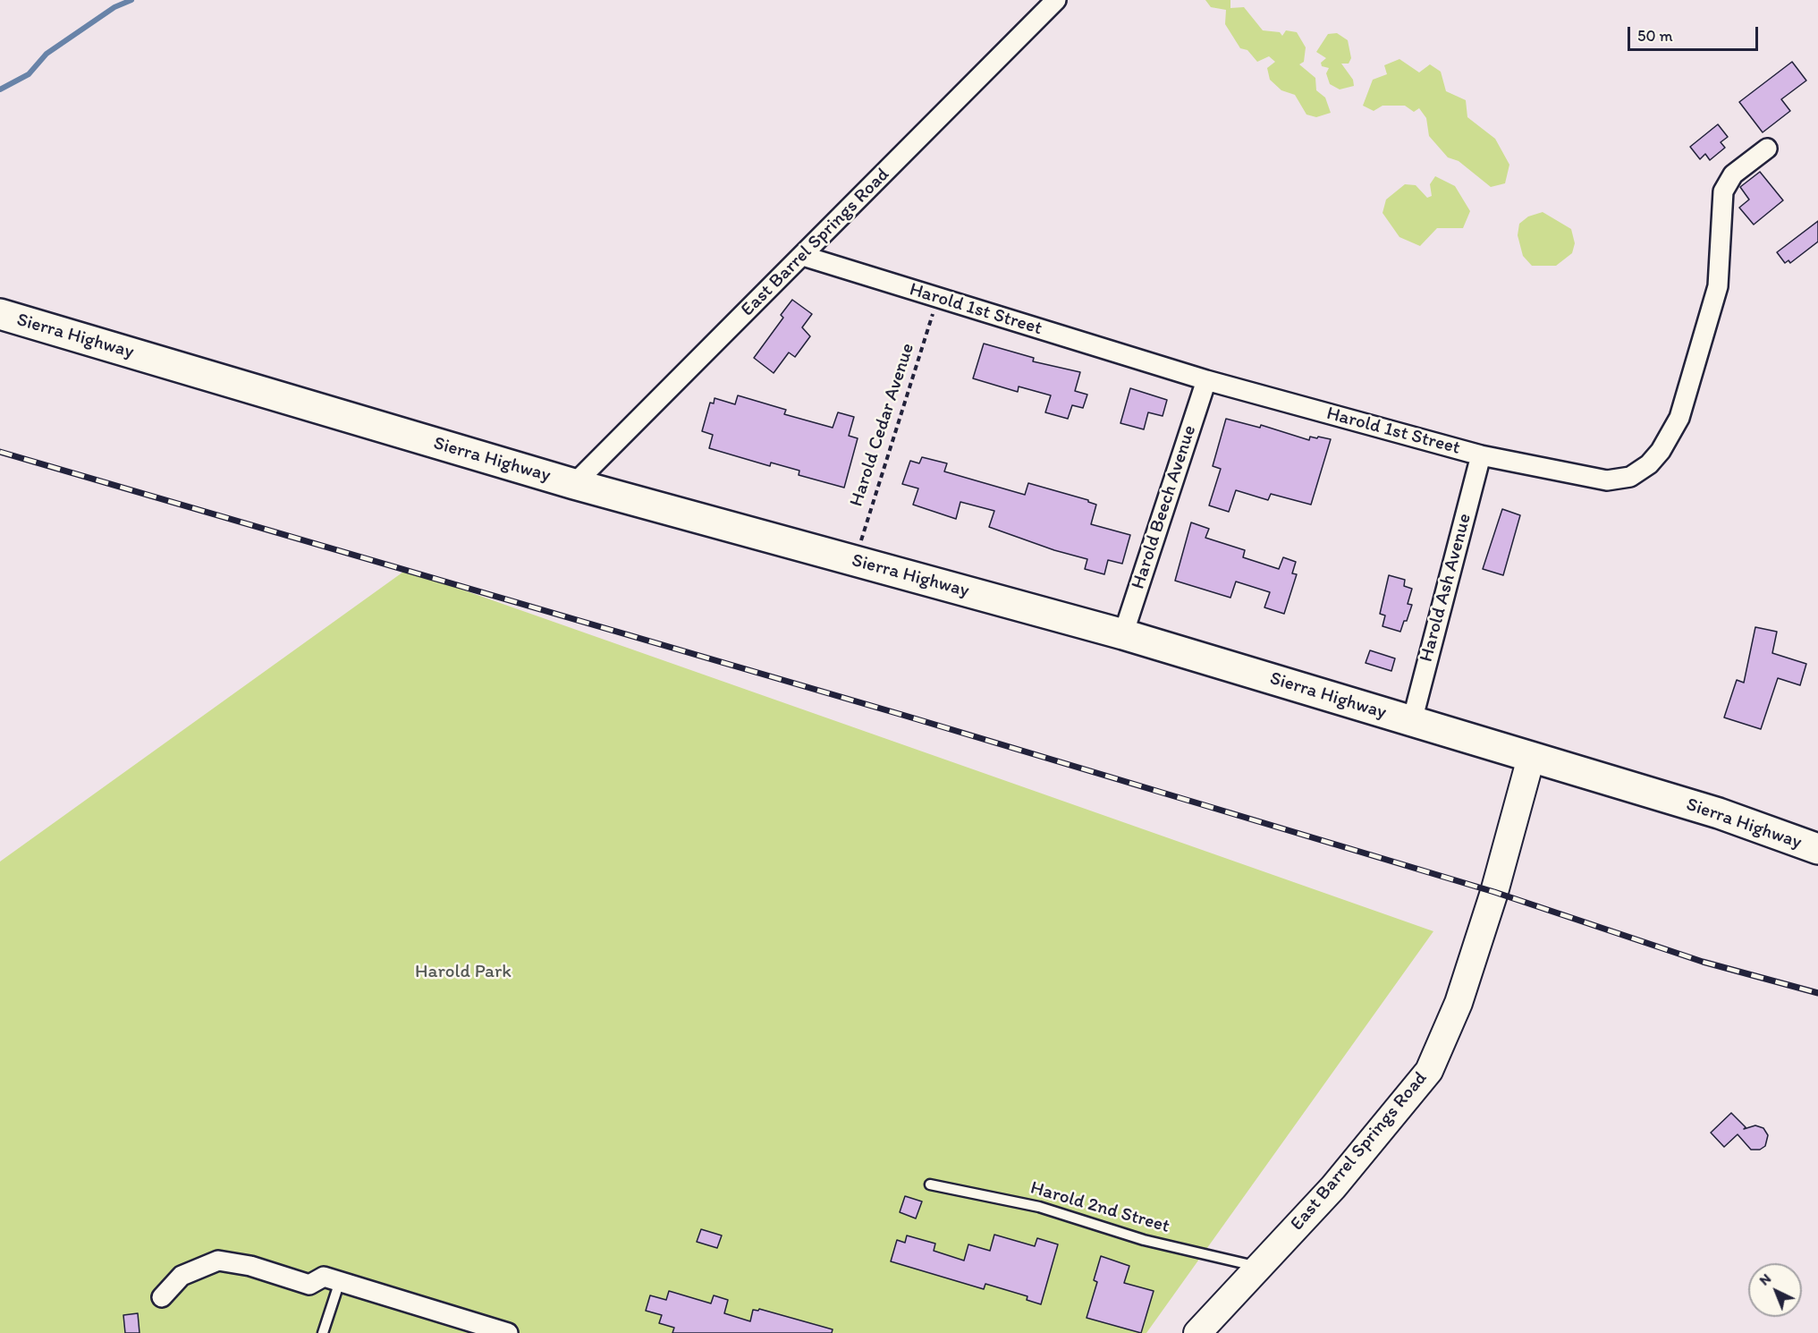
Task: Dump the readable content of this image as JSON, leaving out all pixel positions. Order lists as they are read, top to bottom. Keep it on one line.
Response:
{"streets":{"highway":["Sierra Highway"],"street":["East Barrel Springs Road","Harold 1st Street","Harold Beech Avenue","Harold Ash Avenue"],"lane":["Harold 2nd Street"],"path":["Harold Cedar Avenue"]},"crossings":[["East Barrel Springs Road","Harold 1st Street"],["East Barrel Springs Road","Sierra Highway"],["East Barrel Springs Road","Harold 2nd Street"],["Harold 1st Street","Harold Cedar Avenue"],["Harold 1st Street","Harold Beech Avenue"],["Harold 1st Street","Harold Ash Avenue"],["Sierra Highway","Harold Cedar Avenue"],["Sierra Highway","Harold Beech Avenue"],["Sierra Highway","Harold Ash Avenue"]],"parks":["Harold Park"],"scale_bar":"50 m","north":"top left"}
